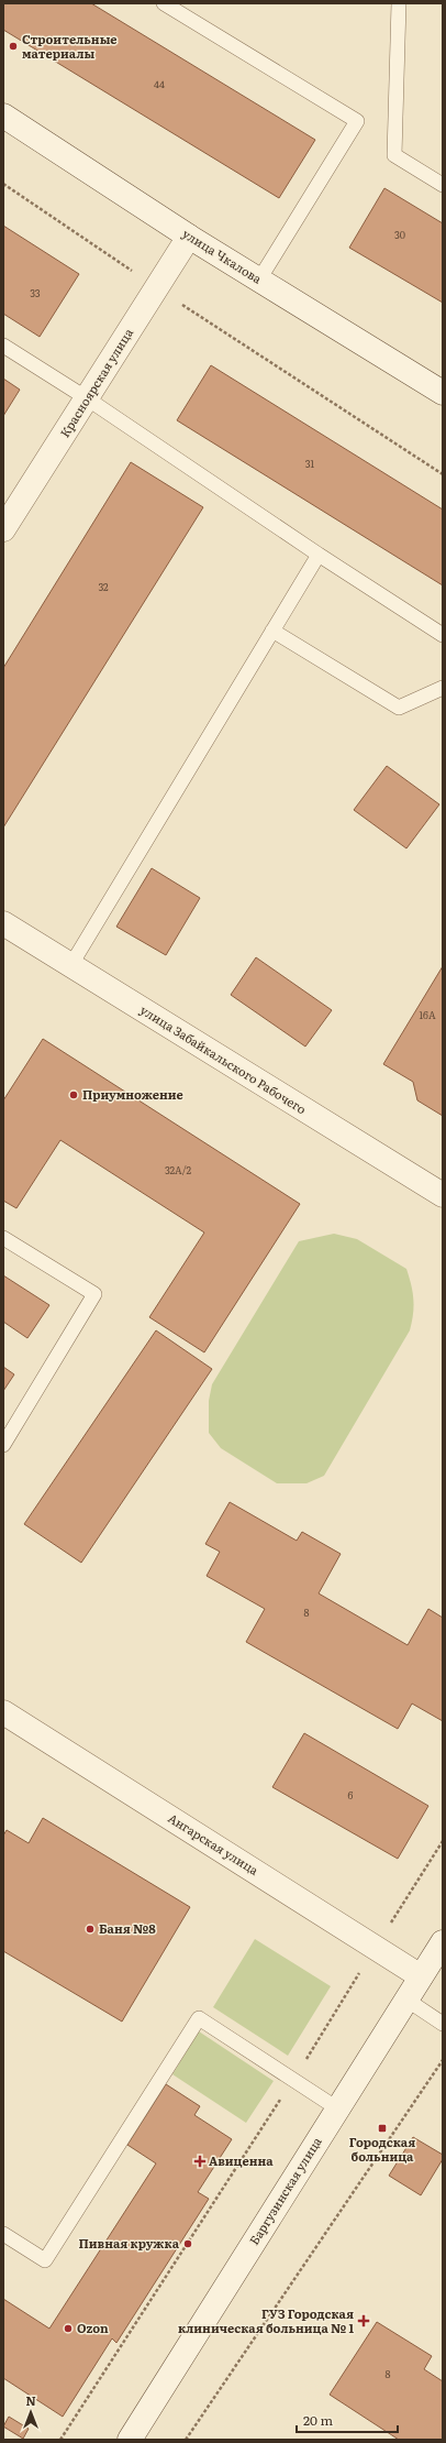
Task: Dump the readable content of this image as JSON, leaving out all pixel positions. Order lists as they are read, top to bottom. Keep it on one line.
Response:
{"streets":{"street":["улица Чкалова","Красноярская улица","улица Забайкальского Рабочего","Ангарская улица","Баргузинская улица"]},"crossings":[["улица Чкалова","Красноярская улица"],["Ангарская улица","Баргузинская улица"]],"places":{"other":["Строительные материалы","Приумножение","Баня №8","Пивная кружка","Ozon"],"transit":["Городская больница"],"health":["Авиценна","ГУЗ Городская клиническая больница № 1"]},"house_numbers":["44","30","33","31","32","16А","32А/2","8","6","8"],"scale_bar":"20 m","north":"top"}
